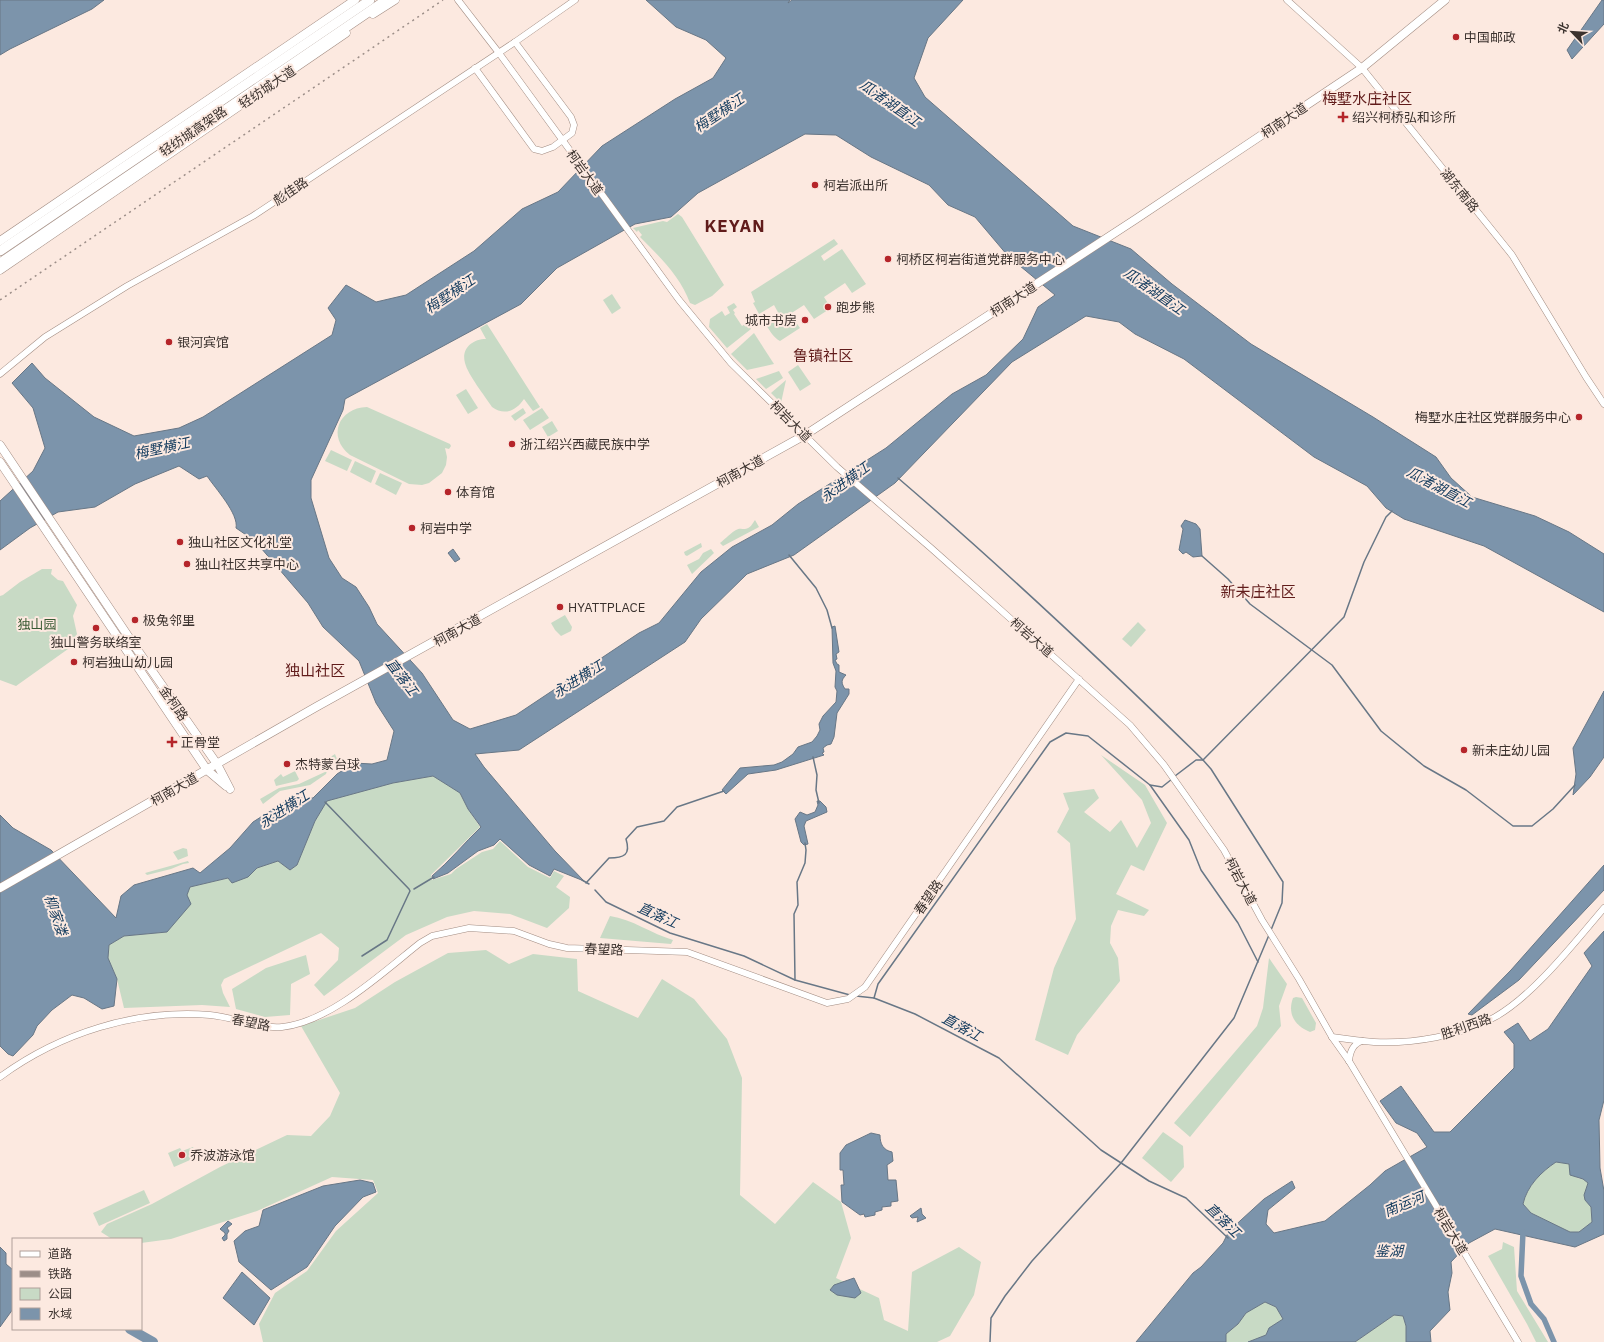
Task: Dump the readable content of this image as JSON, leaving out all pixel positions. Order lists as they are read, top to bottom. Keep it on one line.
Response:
{"streets":{"highway":["轻纺城高架路"],"main road":["轻纺城大道","柯南大道","金柯路"],"street":["柯岩大道","湖东南路","彪佳路","春望路","胜利西路"]},"crossings":[["柯南大道","柯岩大道"],["柯南大道","湖东南路"],["柯南大道","金柯路"],["柯岩大道","彪佳路"],["柯岩大道","春望路"],["柯岩大道","胜利西路"]],"districts":["梅墅水庄社区","KEYAN","鲁镇社区","新未庄社区","独山社区"],"water":["瓜渚湖直江","梅墅横江","永进横江","直落江","柳家溇","南运河","鉴湖"],"parks":["独山园"],"places":{"other":["中国邮政","柯岩派出所","柯桥区柯岩街道党群服务中心","跑步熊","城市书房","银河宾馆","梅墅水庄社区党群服务中心","浙江绍兴西藏民族中学","体育馆","柯岩中学","独山社区文化礼堂","独山社区共享中心","HYATTPLACE","极兔邻里","独山警务联络室","柯岩独山幼儿园","新未庄幼儿园","杰特蒙台球","乔波游泳馆"],"health":["绍兴柯桥弘和诊所","正骨堂"]},"legend":["道路","铁路","公园","水域"],"north":"top left"}
